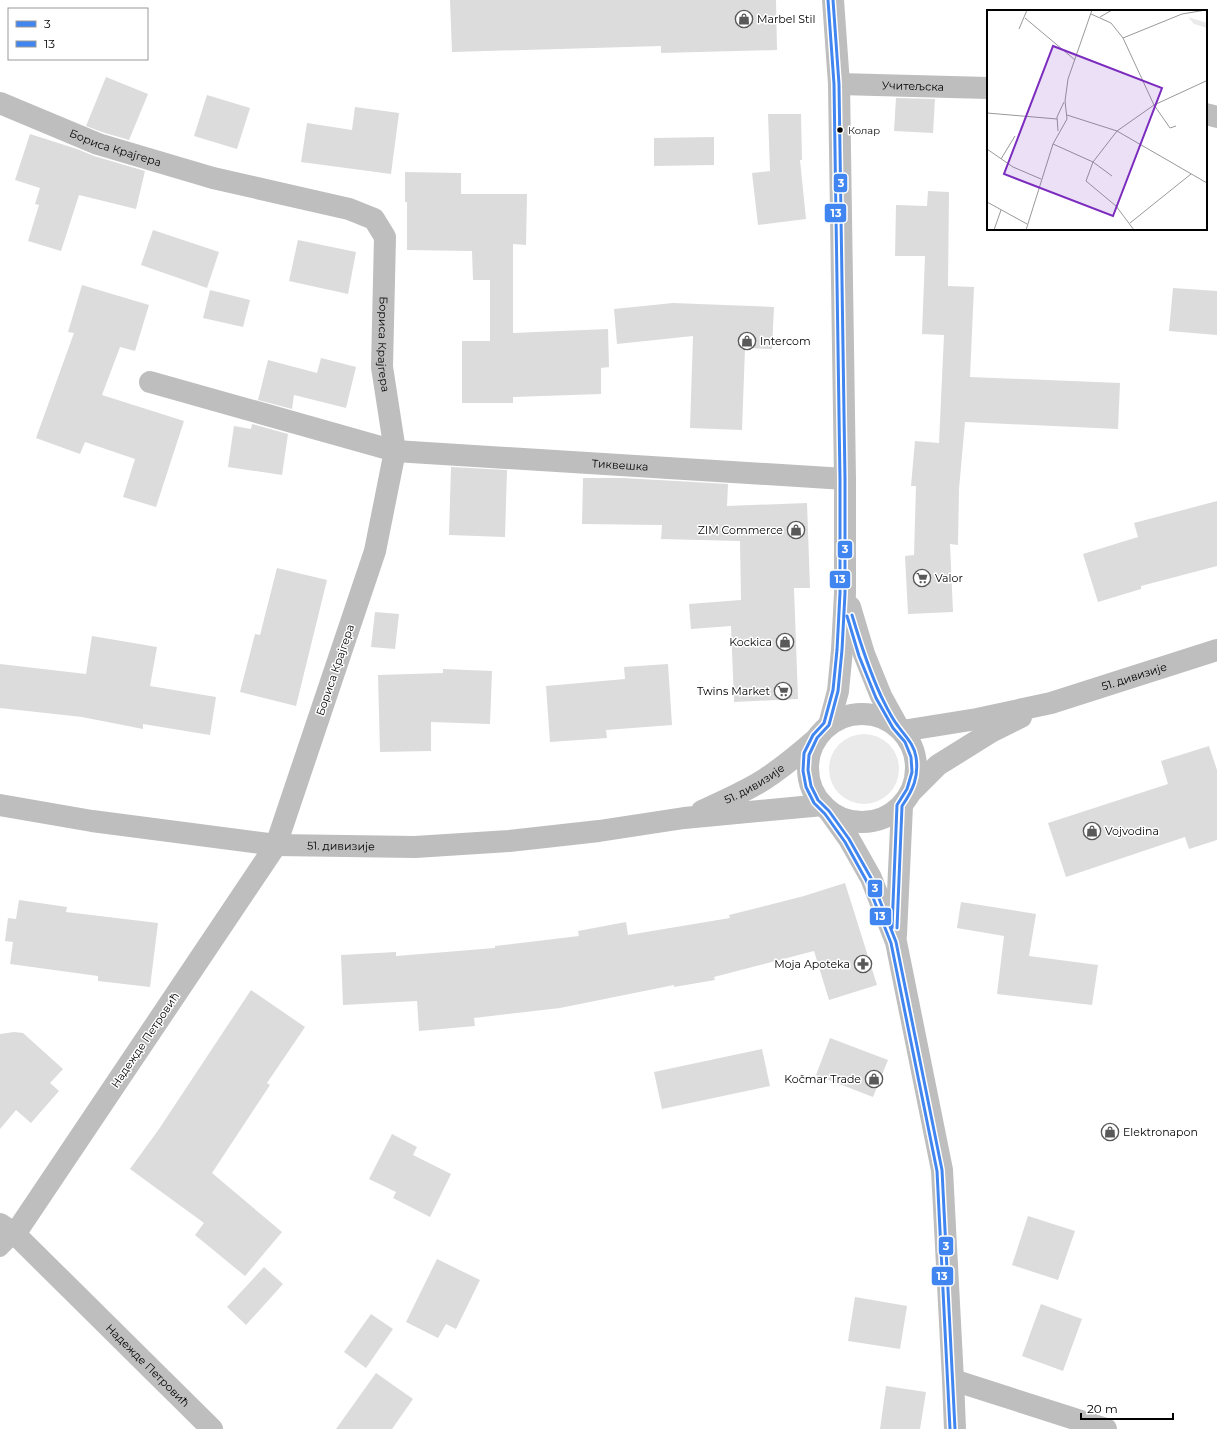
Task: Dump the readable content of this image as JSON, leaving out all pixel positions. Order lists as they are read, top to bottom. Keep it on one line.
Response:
{"streets":{"street":["Учитељска","Бориса Крајгера","Тиквешка","51. дивизије","Надежде Петровић"]},"crossings":[["Бориса Крајгера","Тиквешка"],["Бориса Крајгера","51. дивизије"],["Бориса Крајгера","Надежде Петровић"],["51. дивизије","Надежде Петровић"]],"places":{"shop":["Marbel Stil","Intercom","ZIM Commerce","Kockica","Vojvodina","Kočmar Trade","Elektronapon"],"other":["Колар"],"supermarket":["Valor","Twins Market"],"pharmacy":["Moja Apoteka"]},"lines":["transit line 3","transit line 13"],"legend":["3","13"],"scale_bar":"20 m"}
